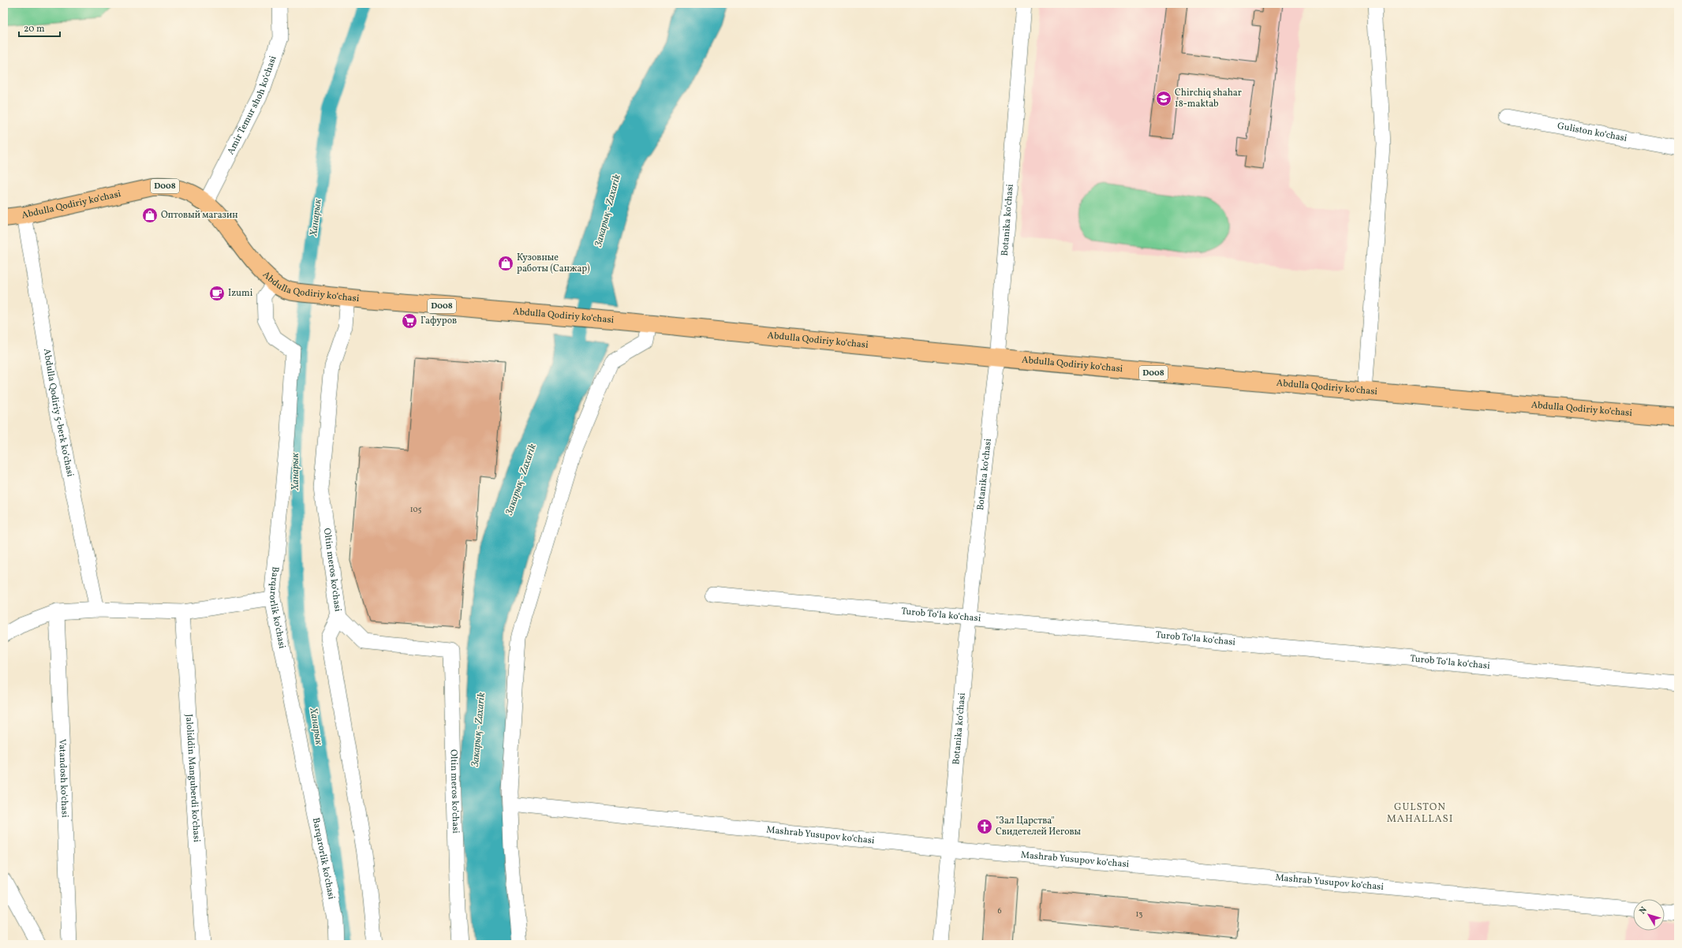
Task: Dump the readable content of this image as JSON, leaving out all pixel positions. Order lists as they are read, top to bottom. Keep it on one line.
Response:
{"streets":{"main road":["D008","Abdulla Qodiriy ko‘chasi"],"street":["Amir Temur shoh ko‘chasi","Guliston ko‘chasi","Botanika ko‘chasi","Abdulla Qodiriy 5-berk ko‘chasi","Oltin meros ko‘chasi","Barqarorlik ko‘chasi","Turob To‘la ko‘chasi","Jaloliddin Manguberdi ko‘chasi","Vatandosh ko‘chasi","Mashrab Yusupov ko‘chasi"]},"crossings":[["Amir Temur shoh ko‘chasi","Abdulla Qodiriy ko‘chasi"],["Abdulla Qodiriy ko‘chasi","Botanika ko‘chasi"],["Abdulla Qodiriy ko‘chasi","Abdulla Qodiriy 5-berk ko‘chasi"],["Abdulla Qodiriy ko‘chasi","Oltin meros ko‘chasi"],["Abdulla Qodiriy ko‘chasi","Barqarorlik ko‘chasi"],["Botanika ko‘chasi","Turob To‘la ko‘chasi"],["Botanika ko‘chasi","Mashrab Yusupov ko‘chasi"]],"districts":["GULSTON MAHALLASI"],"water":["Закарық - Zaxarik","Ханарык"],"places":{"school or university":["Chirchiq shahar 18-maktab"],"shop":["Оптовый магазин","Кузовные работы (Санжар)"],"cafe":["Izumi"],"supermarket":["Гафуров"],"church":["\"Зал Царства\" Свидетелей Иеговы"]},"house_numbers":["105","6","13"],"scale_bar":"20 m","north":"top left"}
